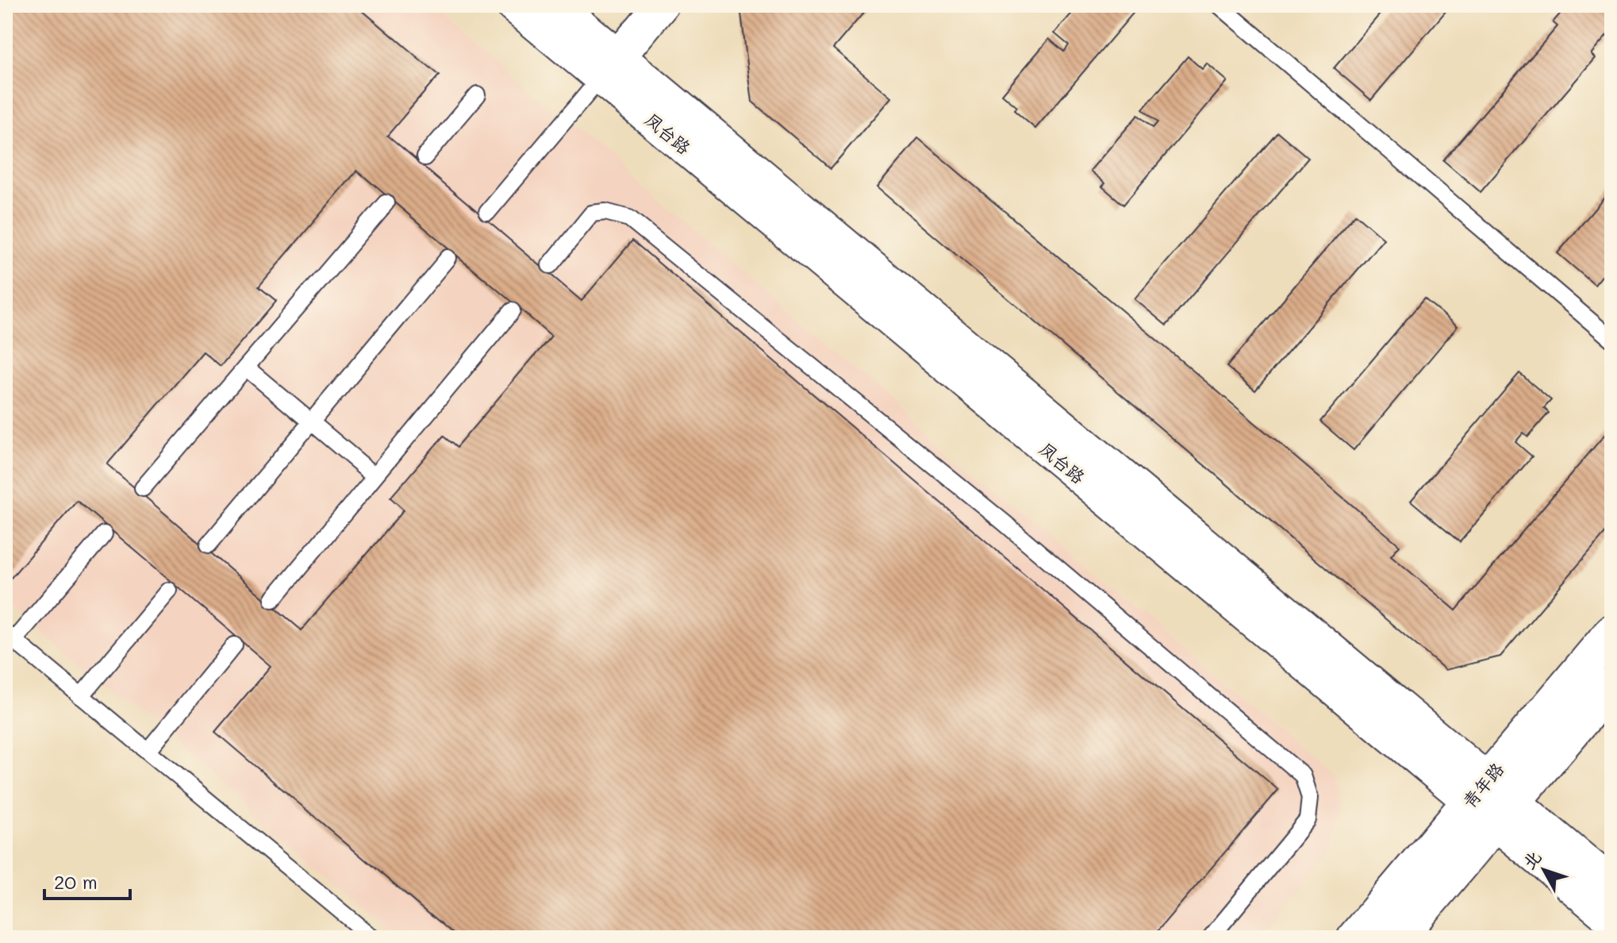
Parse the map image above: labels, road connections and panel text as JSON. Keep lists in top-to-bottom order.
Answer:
{
  "streets": {
    "street": ["凤台路", "青年路"]
  },
  "crossings": [
    ["凤台路", "青年路"]
  ],
  "scale_bar": "20 m",
  "north": "top left"
}
